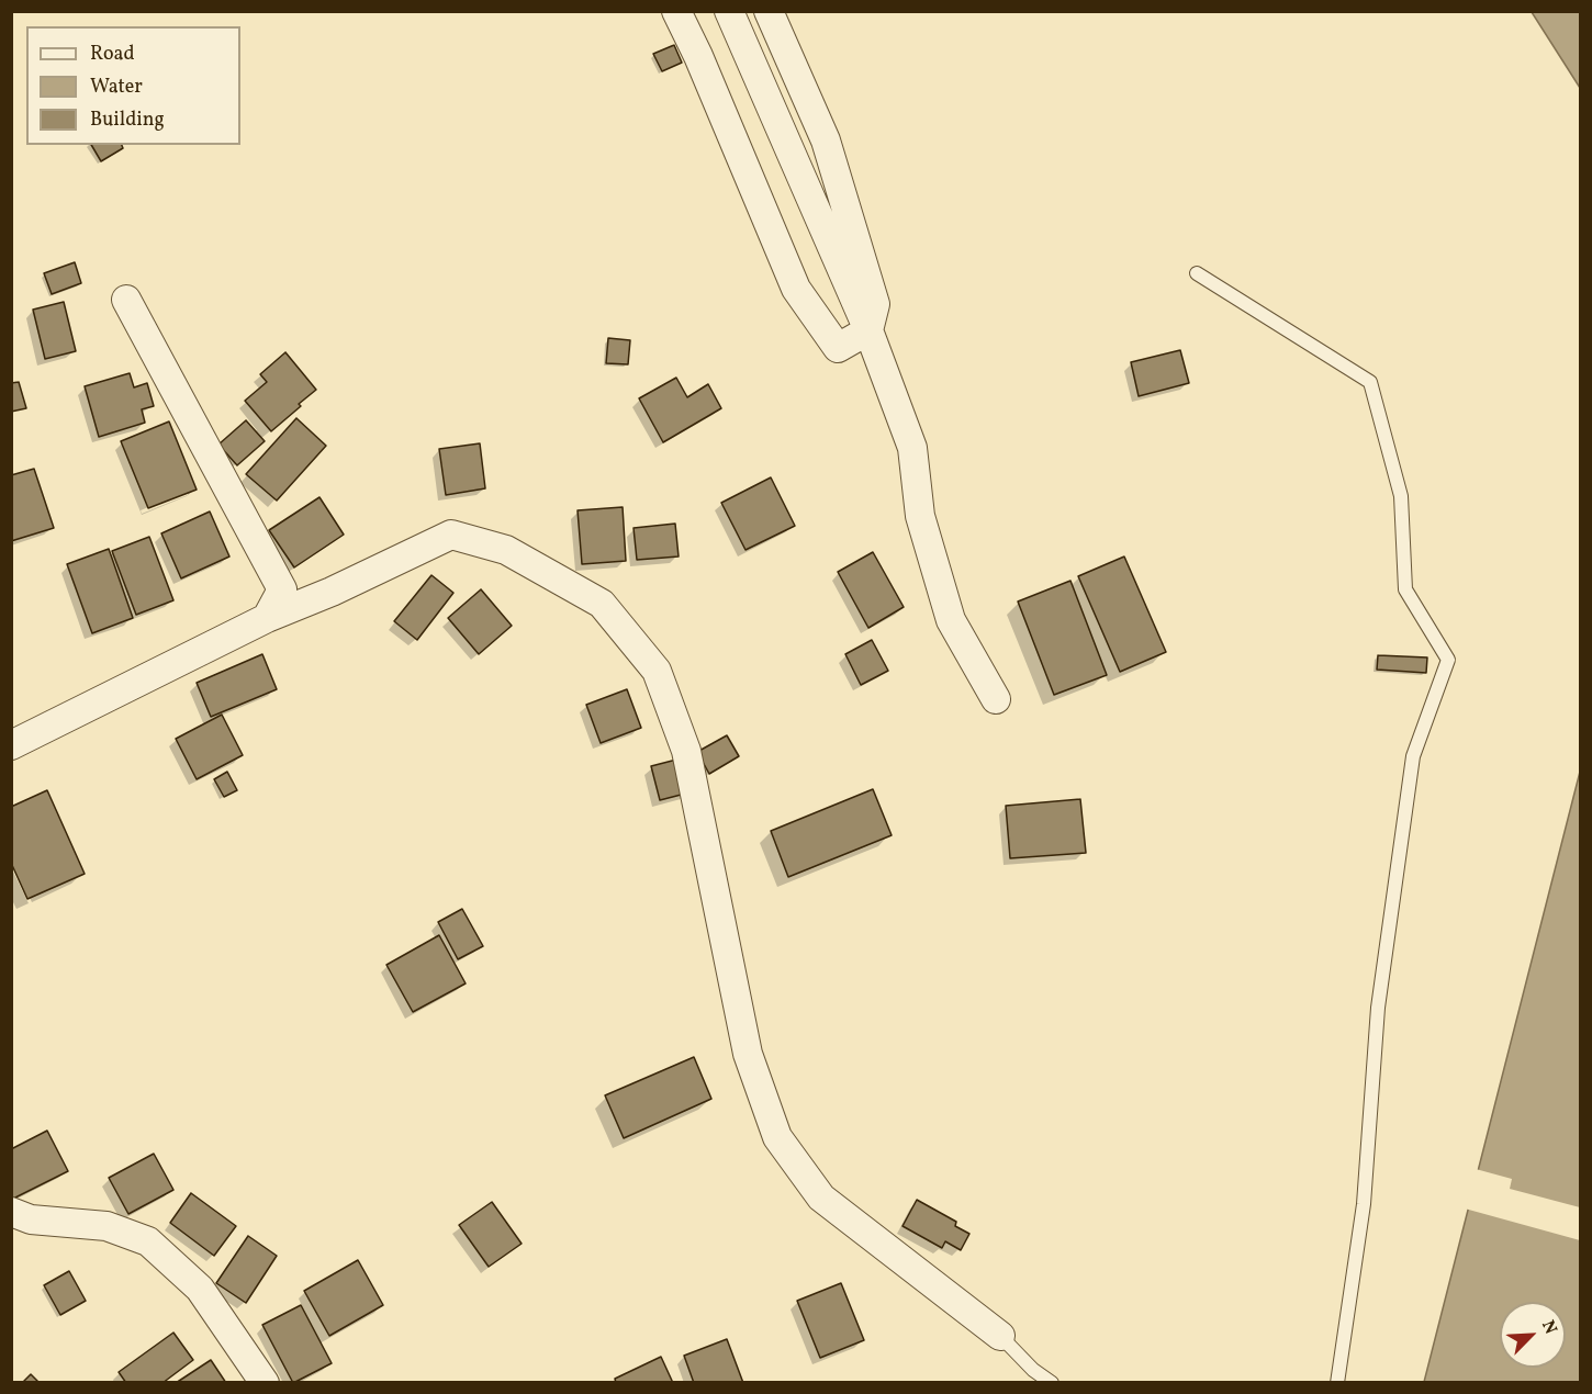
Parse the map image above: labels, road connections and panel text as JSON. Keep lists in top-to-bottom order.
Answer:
{
  "legend": ["Road", "Water", "Building"],
  "north": "top right"
}
